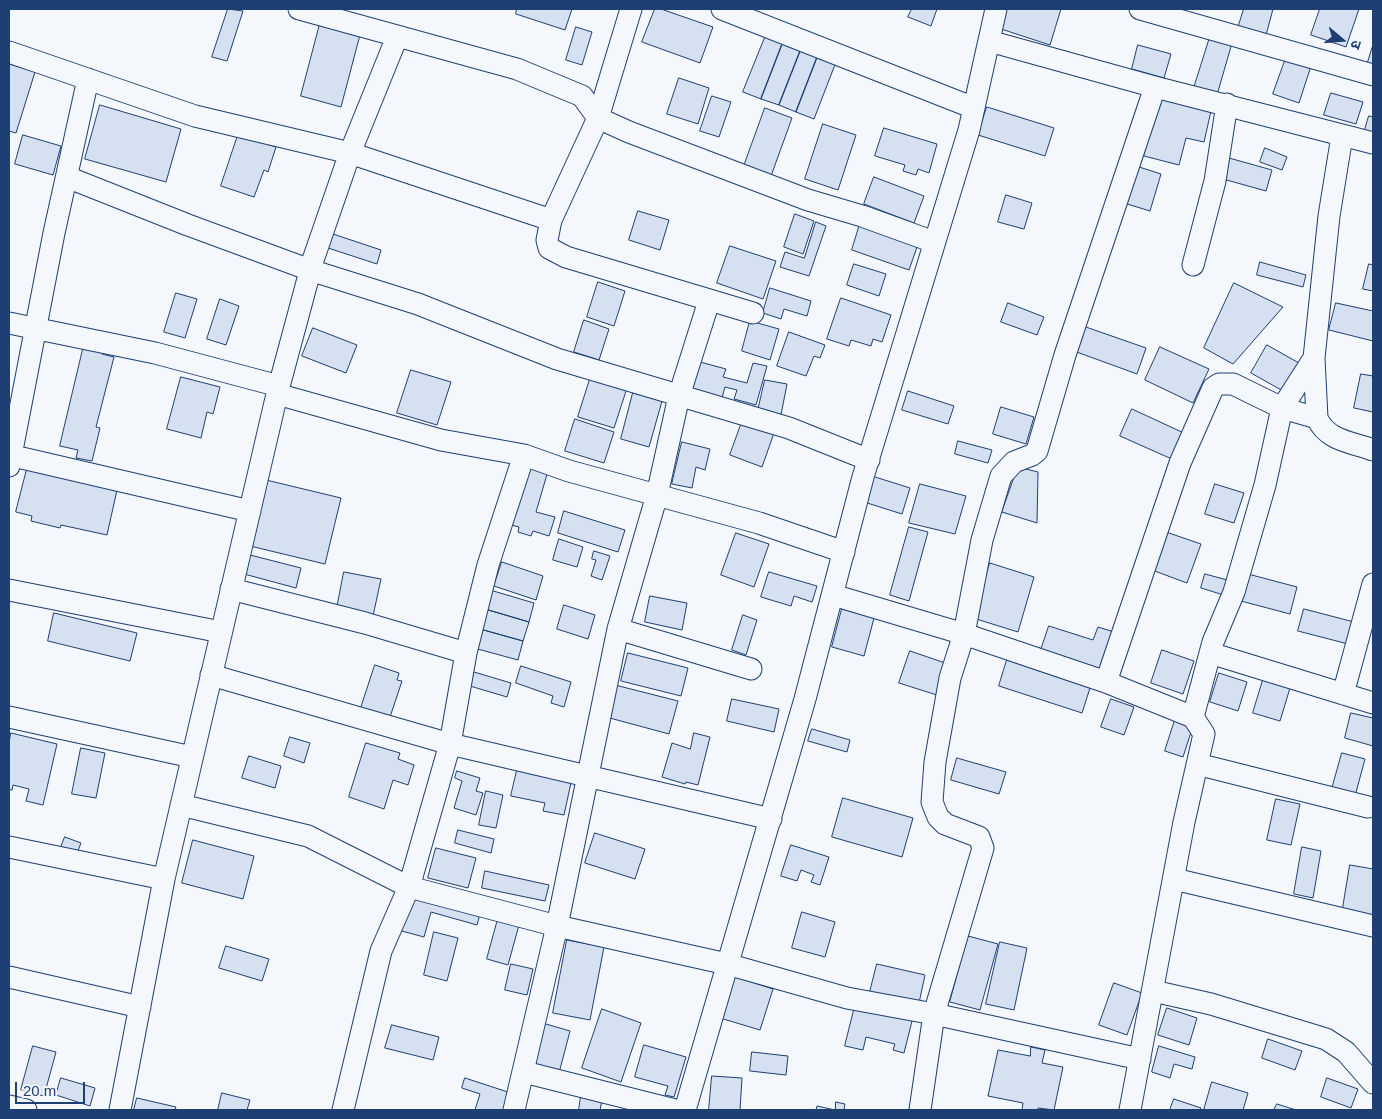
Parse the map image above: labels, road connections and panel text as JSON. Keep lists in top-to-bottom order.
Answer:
{
  "scale_bar": "20 m",
  "north": "right"
}
